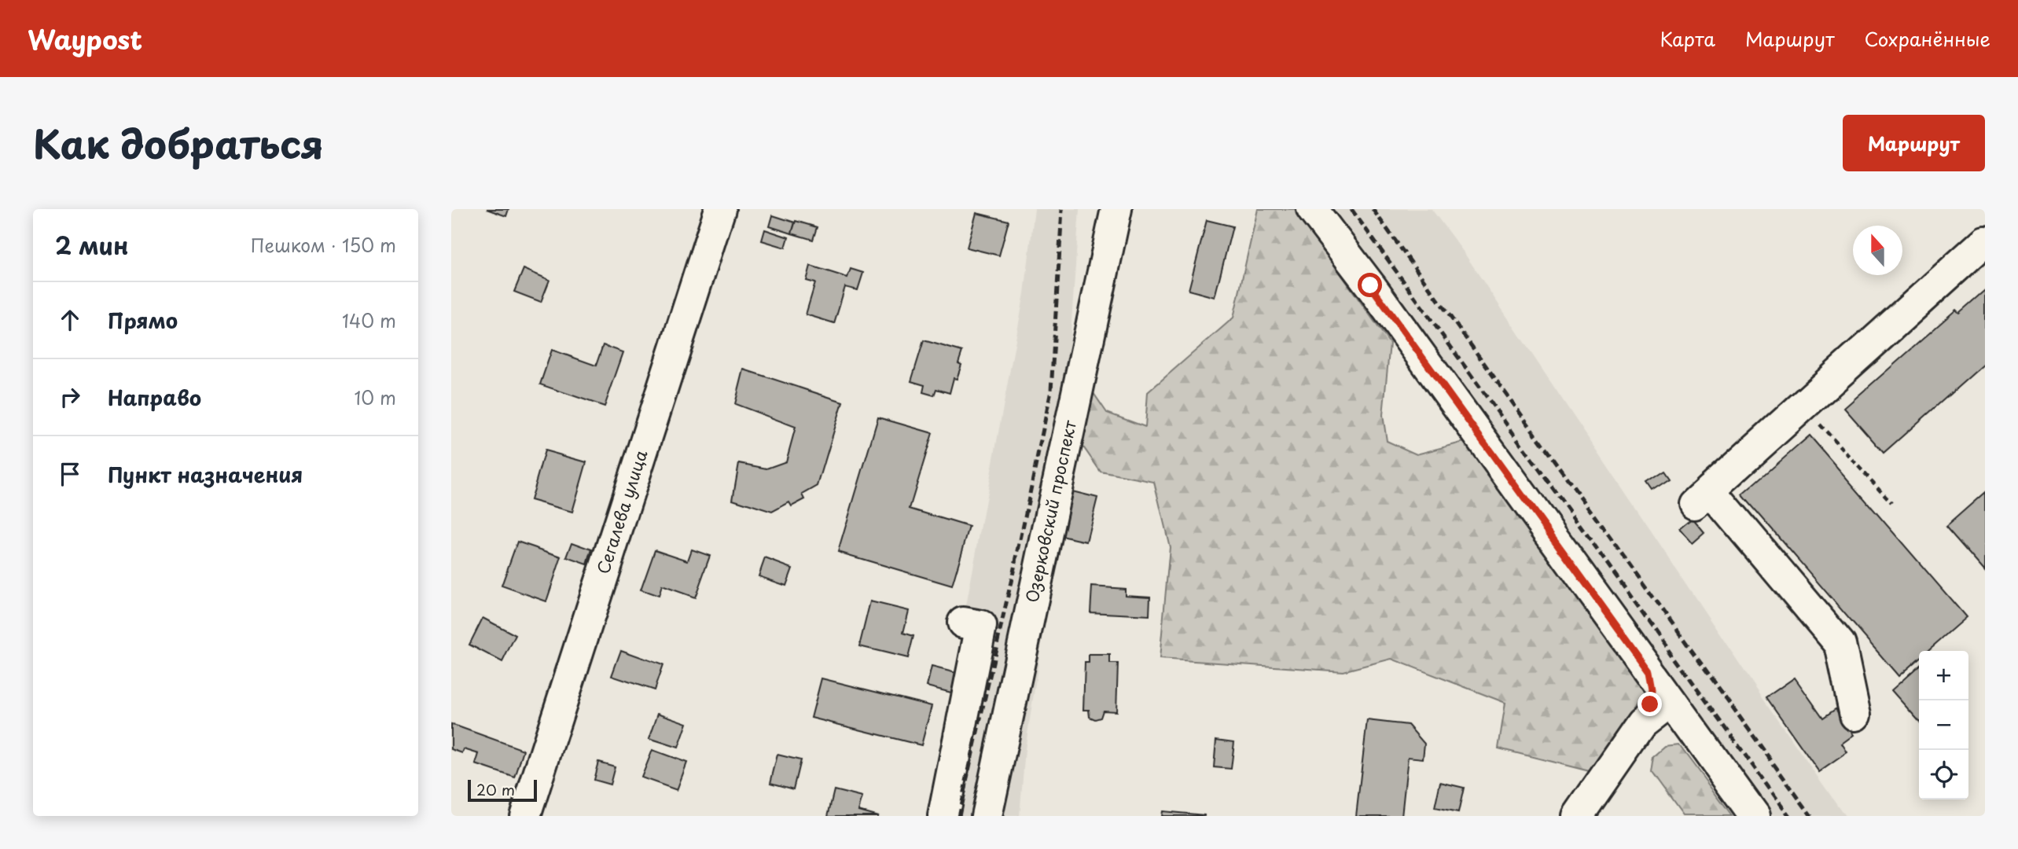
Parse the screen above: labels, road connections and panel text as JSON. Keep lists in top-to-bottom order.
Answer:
{
  "streets": {
    "street": ["Сегалева улица", "Озерковский проспект"]
  },
  "scale_bar": "20 m",
  "north": "top",
  "page": {
    "header": "Waypost",
    "nav": ["Карта", "Маршрут", "Сохранённые"],
    "title": "Как добраться",
    "buttons": "Маршрут",
    "heading": ["2 мин", "Пешком · 150 m"],
    "list": [
      ["Прямо", "140 m"],
      ["Направо", "10 m"],
      "Пункт назначения"
    ],
    "map_buttons": ["+", "−"],
    "scale": "20 m"
  }
}
